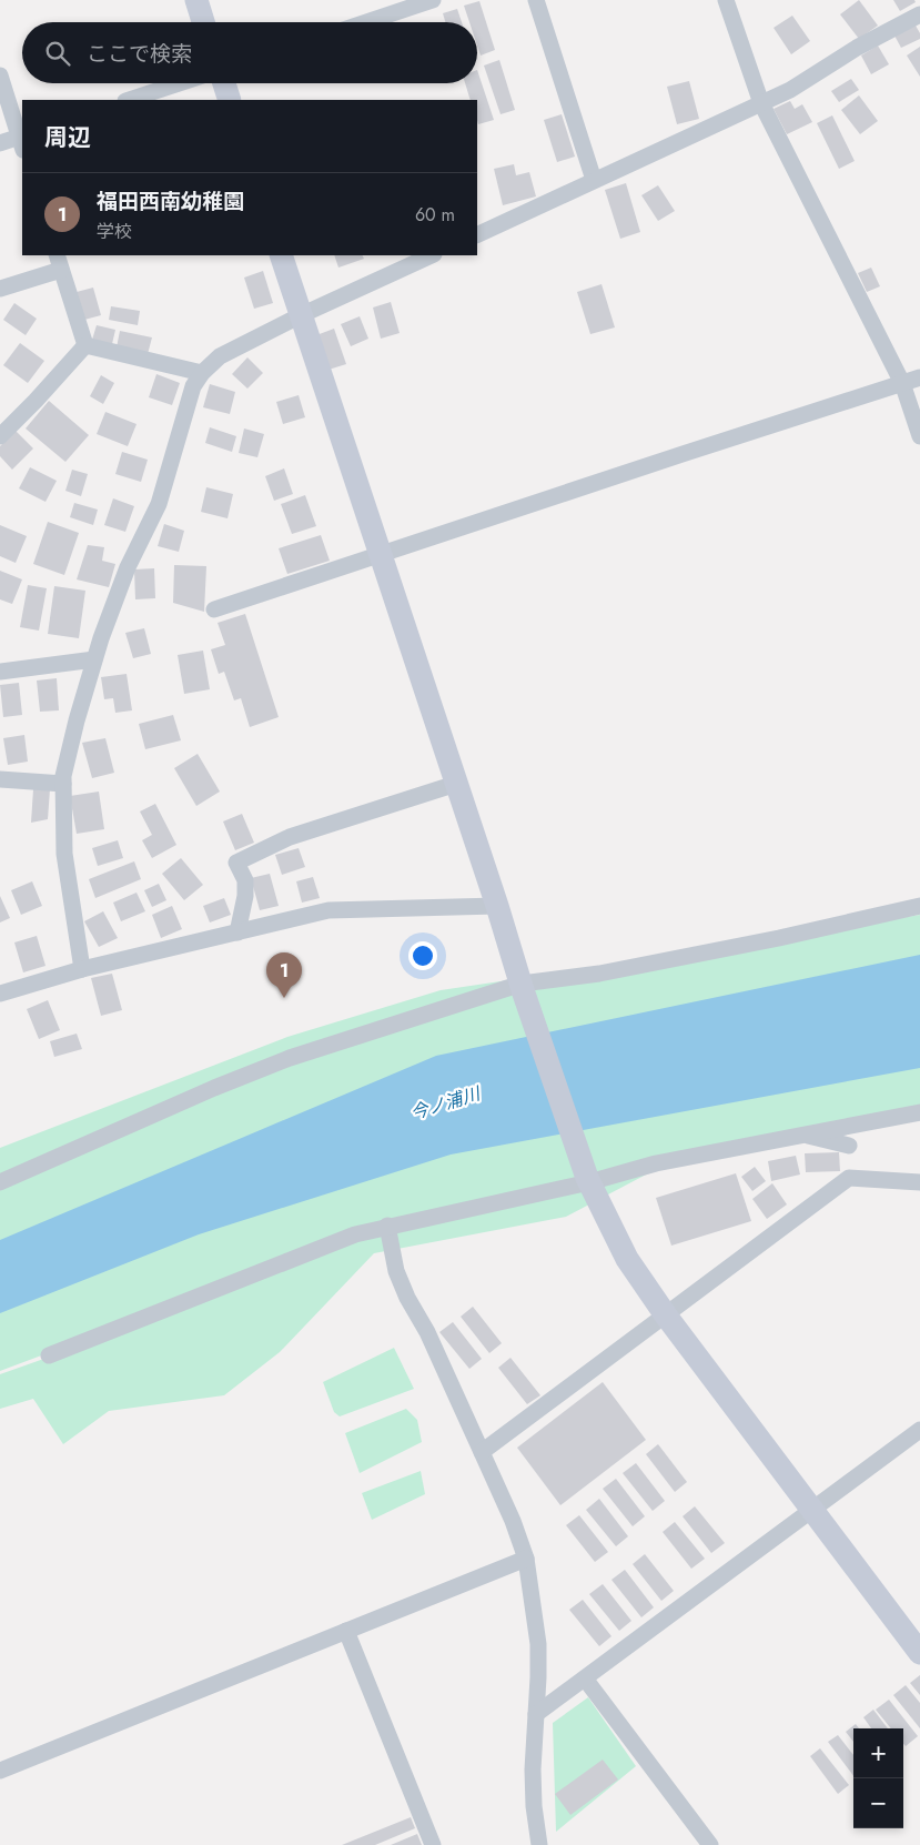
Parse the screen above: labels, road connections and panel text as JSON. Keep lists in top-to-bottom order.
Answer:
{
  "water": ["今ノ浦川"],
  "page": {
    "search": "ここで検索",
    "heading": "周辺",
    "list": [
      {
        "mark": "1",
        "name": "福田西南幼稚園",
        "note": "学校",
        "value": "60 m"
      }
    ],
    "pins": "1",
    "map_buttons": ["+", "−"]
  }
}
